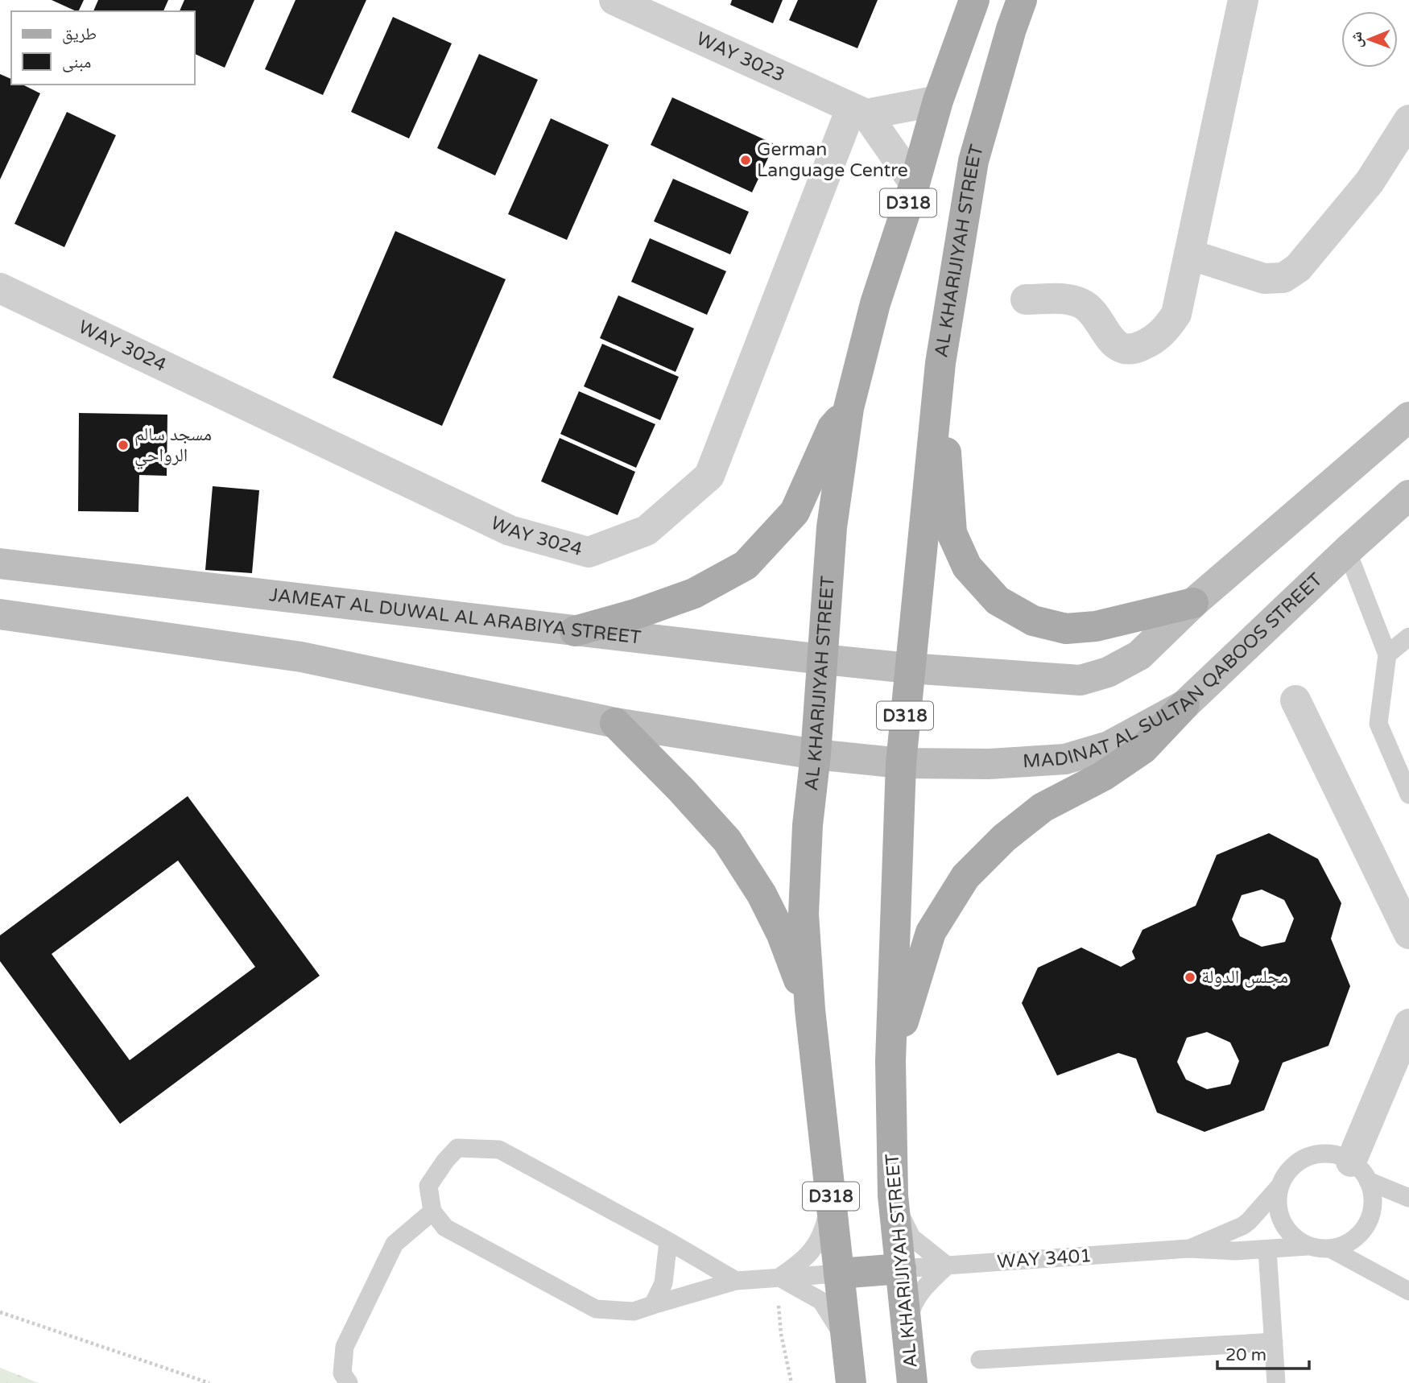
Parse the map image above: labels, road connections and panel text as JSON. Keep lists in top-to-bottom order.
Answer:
{
  "streets": {
    "main road": [
      "D318",
      "AL KHARIJIYAH STREET",
      "JAMEAT AL DUWAL AL ARABIYA STREET",
      "MADINAT AL SULTAN QABOOS STREET"
    ],
    "street": ["WAY 3023", "WAY 3024"],
    "lane": ["WAY 3401"]
  },
  "crossings": [
    ["WAY 3023", "WAY 3024"],
    ["AL KHARIJIYAH STREET", "JAMEAT AL DUWAL AL ARABIYA STREET"],
    ["AL KHARIJIYAH STREET", "MADINAT AL SULTAN QABOOS STREET"],
    ["AL KHARIJIYAH STREET", "WAY 3401"],
    ["JAMEAT AL DUWAL AL ARABIYA STREET", "MADINAT AL SULTAN QABOOS STREET"]
  ],
  "places": ["German Language Centre", "مسجد سالم الرواحي", "مجلس الدولة"],
  "legend": ["طريق", "مبنى"],
  "scale_bar": "20 m",
  "north": "left"
}
